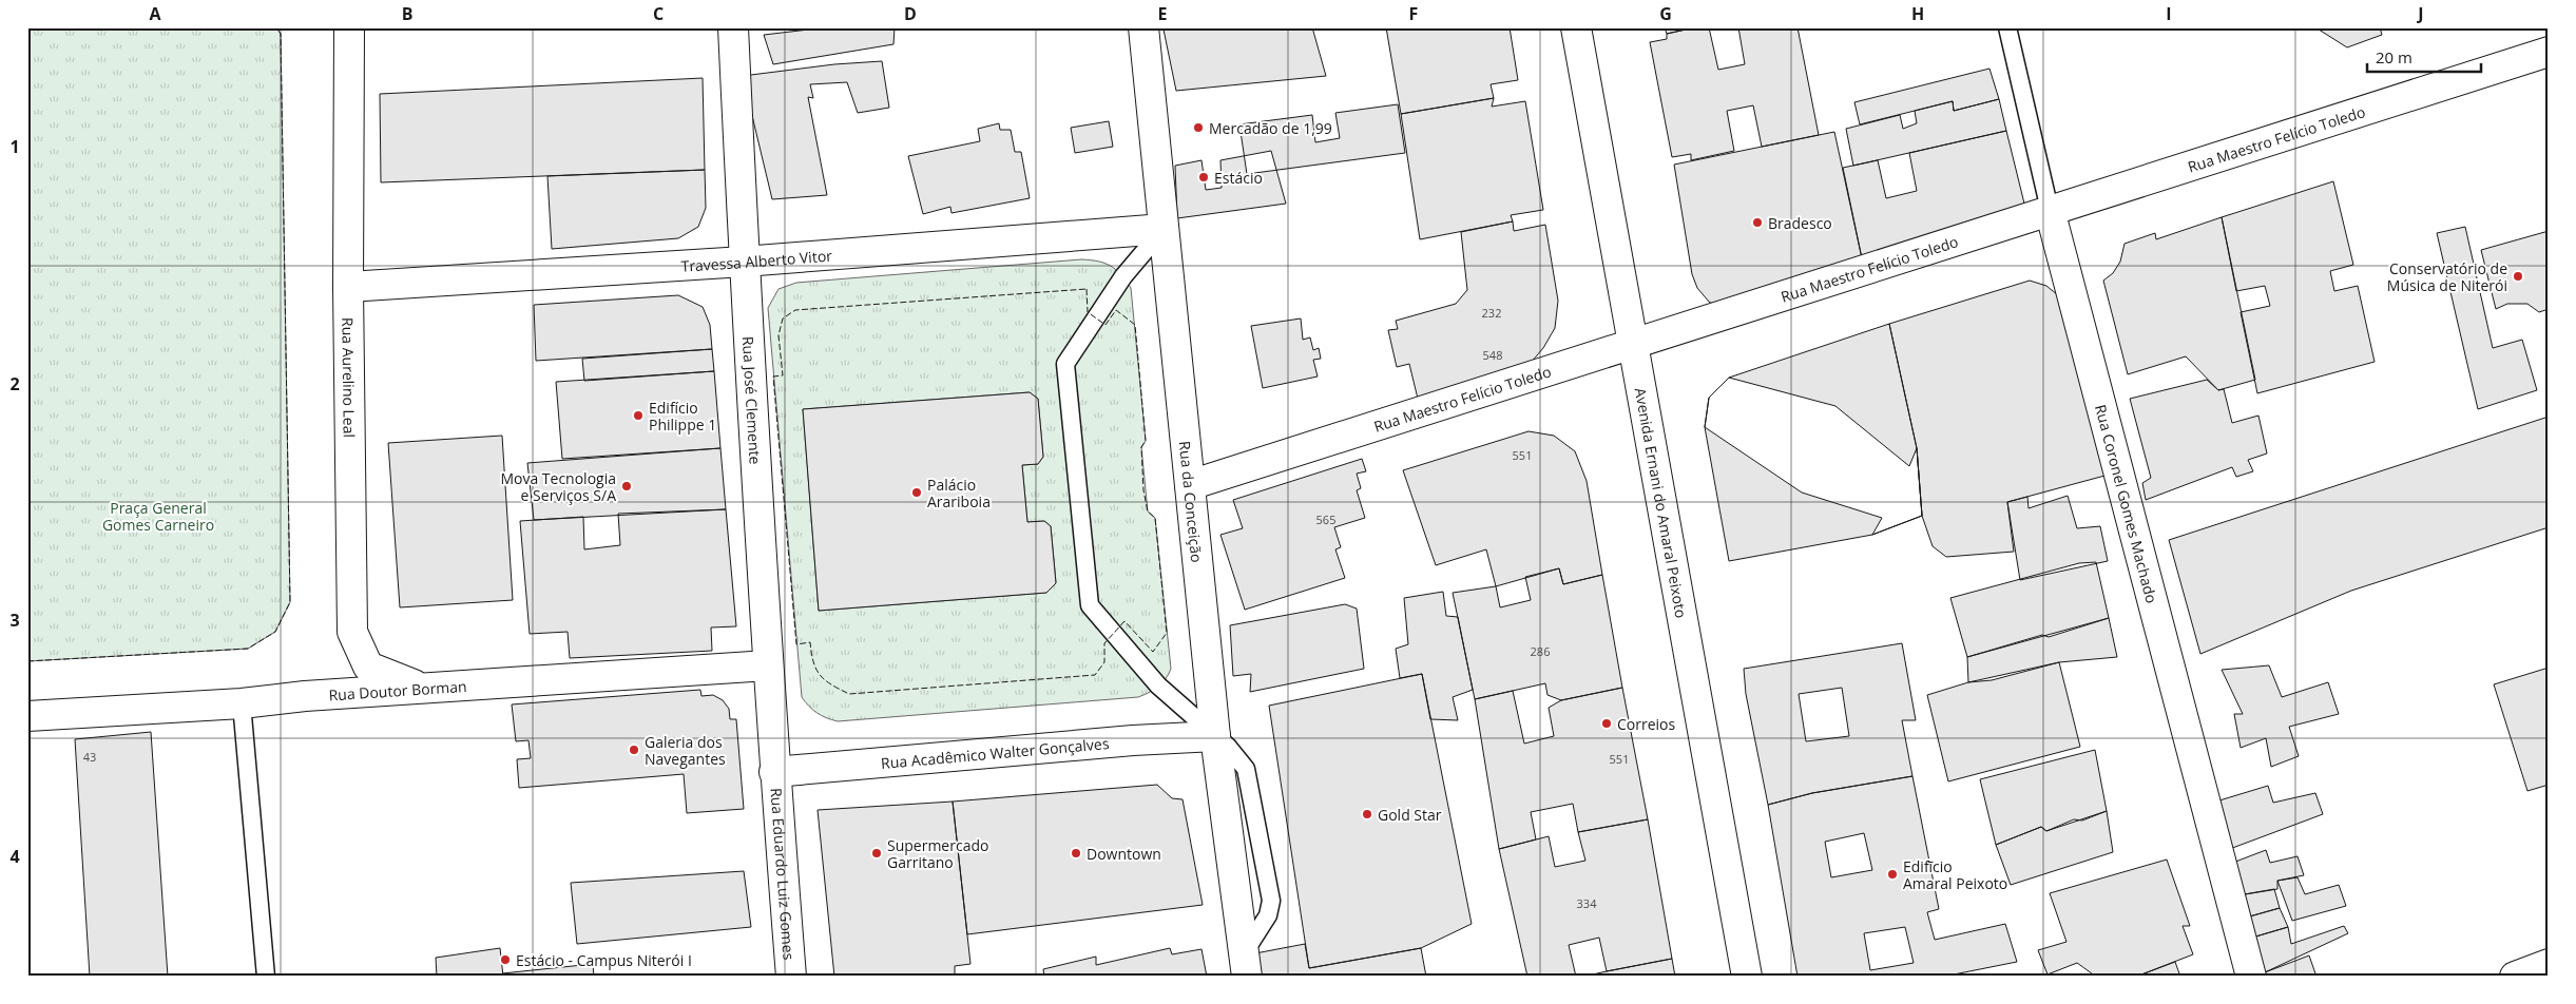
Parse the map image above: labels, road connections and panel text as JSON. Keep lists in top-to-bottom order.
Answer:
{
  "streets": {
    "street": [
      "Rua Maestro Felício Toledo",
      "Travessa Alberto Vitor",
      "Rua Aurelino Leal",
      "Rua José Clemente",
      "Rua da Conceição",
      "Avenida Ernani do Amaral Peixoto",
      "Rua Coronel Gomes Machado",
      "Rua Doutor Borman",
      "Rua Acadêmico Walter Gonçalves",
      "Rua Eduardo Luiz Gomes"
    ]
  },
  "crossings": [
    ["Rua Maestro Felício Toledo", "Rua da Conceição"],
    ["Rua Maestro Felício Toledo", "Avenida Ernani do Amaral Peixoto"],
    ["Rua Maestro Felício Toledo", "Rua Coronel Gomes Machado"],
    ["Travessa Alberto Vitor", "Rua Aurelino Leal"],
    ["Travessa Alberto Vitor", "Rua José Clemente"],
    ["Travessa Alberto Vitor", "Rua da Conceição"],
    ["Rua Aurelino Leal", "Rua Doutor Borman"],
    ["Rua José Clemente", "Rua Doutor Borman"],
    ["Rua José Clemente", "Rua Acadêmico Walter Gonçalves"],
    ["Rua José Clemente", "Rua Eduardo Luiz Gomes"],
    ["Rua da Conceição", "Rua Acadêmico Walter Gonçalves"],
    ["Rua Acadêmico Walter Gonçalves", "Rua Eduardo Luiz Gomes"]
  ],
  "parks": ["Praça General Gomes Carneiro"],
  "places": [
    "Mercadão de 1,99",
    "Estácio",
    "Bradesco",
    "Conservatório de Música de Niterói",
    "Edifício Philippe 1",
    "Mova Tecnologia e Serviços S/A",
    "Palácio Arariboia",
    "Correios",
    "Galeria dos Navegantes",
    "Gold Star",
    "Supermercado Garritano",
    "Downtown",
    "Edifĩcio Amaral Peixoto",
    "Estácio - Campus Niterói I"
  ],
  "house_numbers": [
    "232",
    "548",
    "551",
    "565",
    "286",
    "43",
    "551",
    "334"
  ],
  "scale_bar": "20 m",
  "grid": {
    "columns": [
      "A",
      "B",
      "C",
      "D",
      "E",
      "F",
      "G",
      "H",
      "I",
      "J"
    ],
    "rows": [
      "1",
      "2",
      "3",
      "4"
    ]
  }
}
